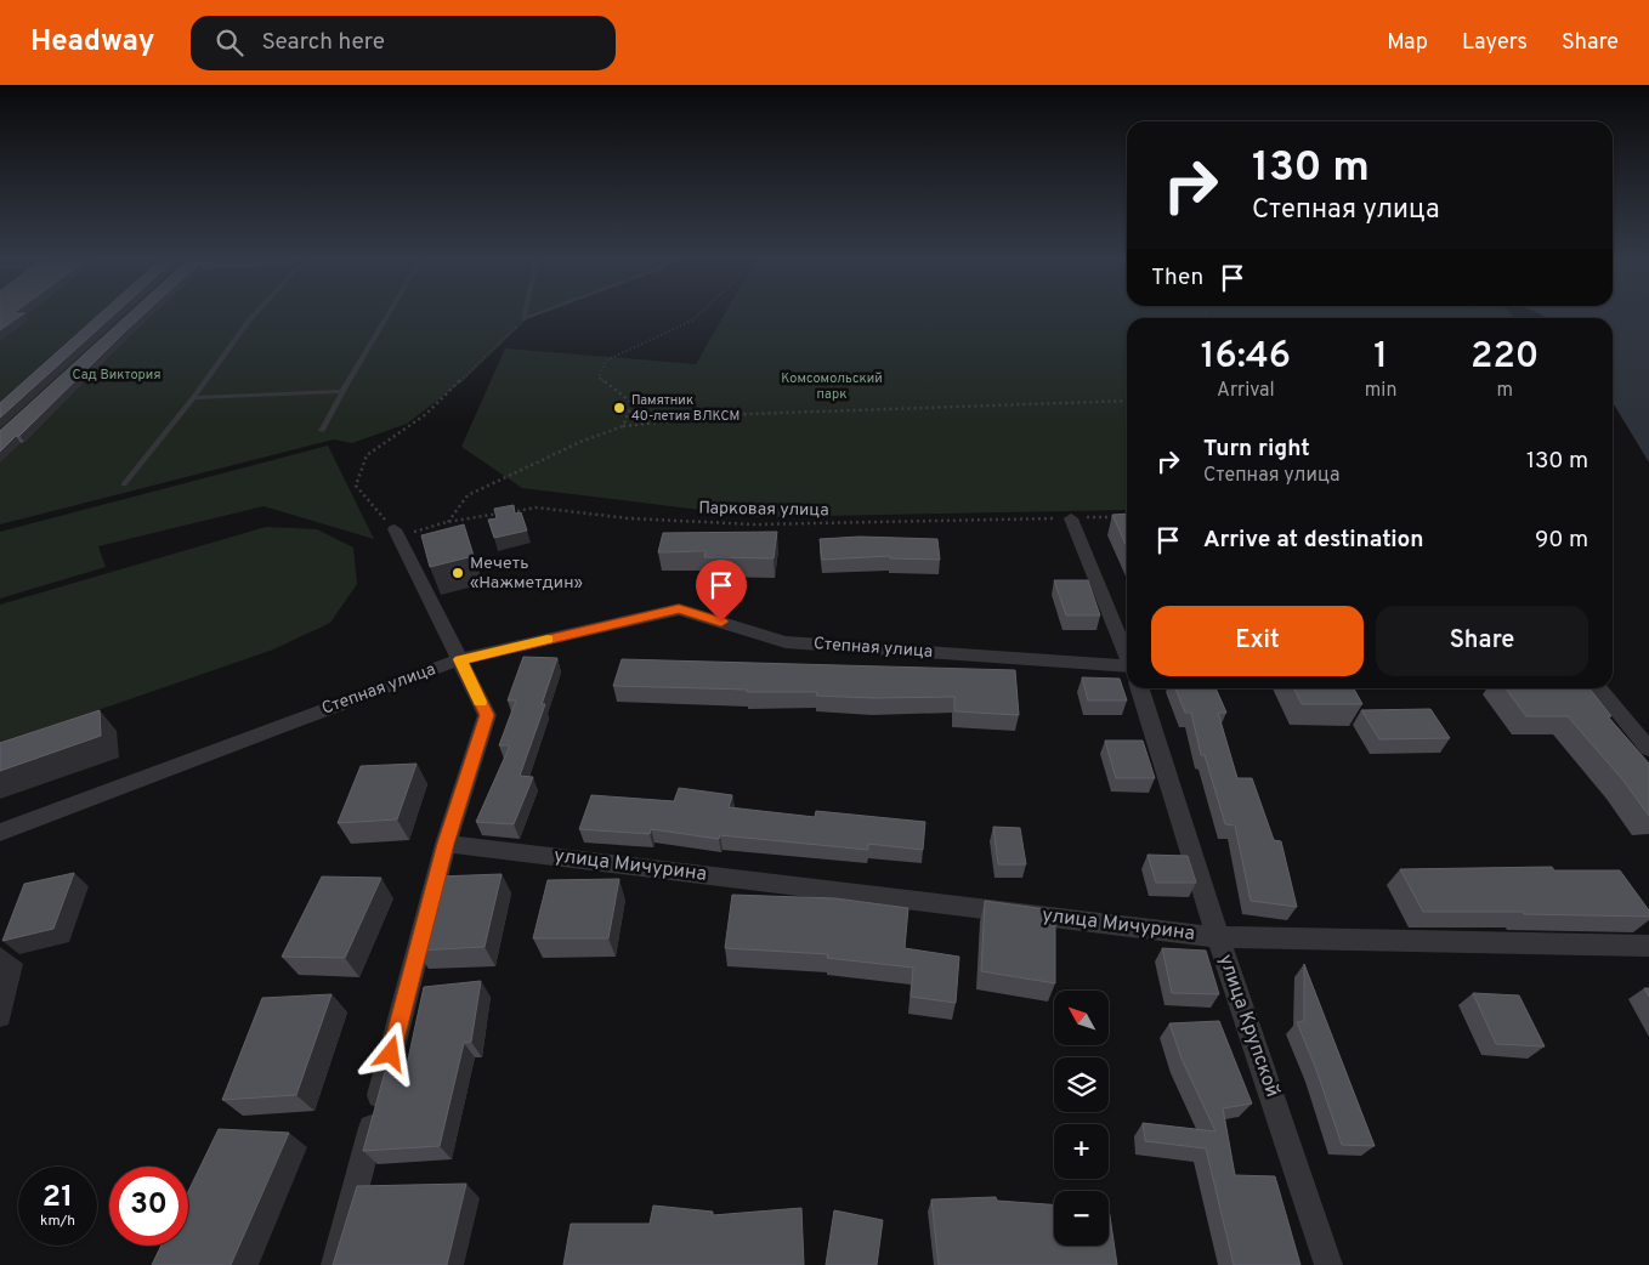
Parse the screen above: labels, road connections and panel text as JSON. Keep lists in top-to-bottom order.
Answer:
{
  "streets": {
    "street": ["Степная улица", "улица Мичурина", "улица Крупской"],
    "path": ["Парковая улица"]
  },
  "crossings": [
    ["улица Мичурина", "улица Крупской"]
  ],
  "parks": ["Сад Виктория", "Комсомольский парк"],
  "places": ["Памятник 40-летия ВЛКСМ", "Мечеть «Нажметдин»"],
  "north": "top left",
  "page": {
    "header": "Headway",
    "search": "Search here",
    "nav": ["Map", "Layers", "Share"],
    "turn": ["130 m", "Степная улица"],
    "then": "Then",
    "eta": [
      "16:46",
      "Arrival",
      "1",
      "min",
      "220",
      "m"
    ],
    "list": [
      {
        "name": "Turn right",
        "note": "Степная улица",
        "value": "130 m"
      },
      {
        "name": "Arrive at destination",
        "value": "90 m"
      }
    ],
    "buttons": ["Exit", "Share"],
    "map_buttons": ["+", "−"],
    "speed": "21 km/h",
    "limit": "30"
  }
}
